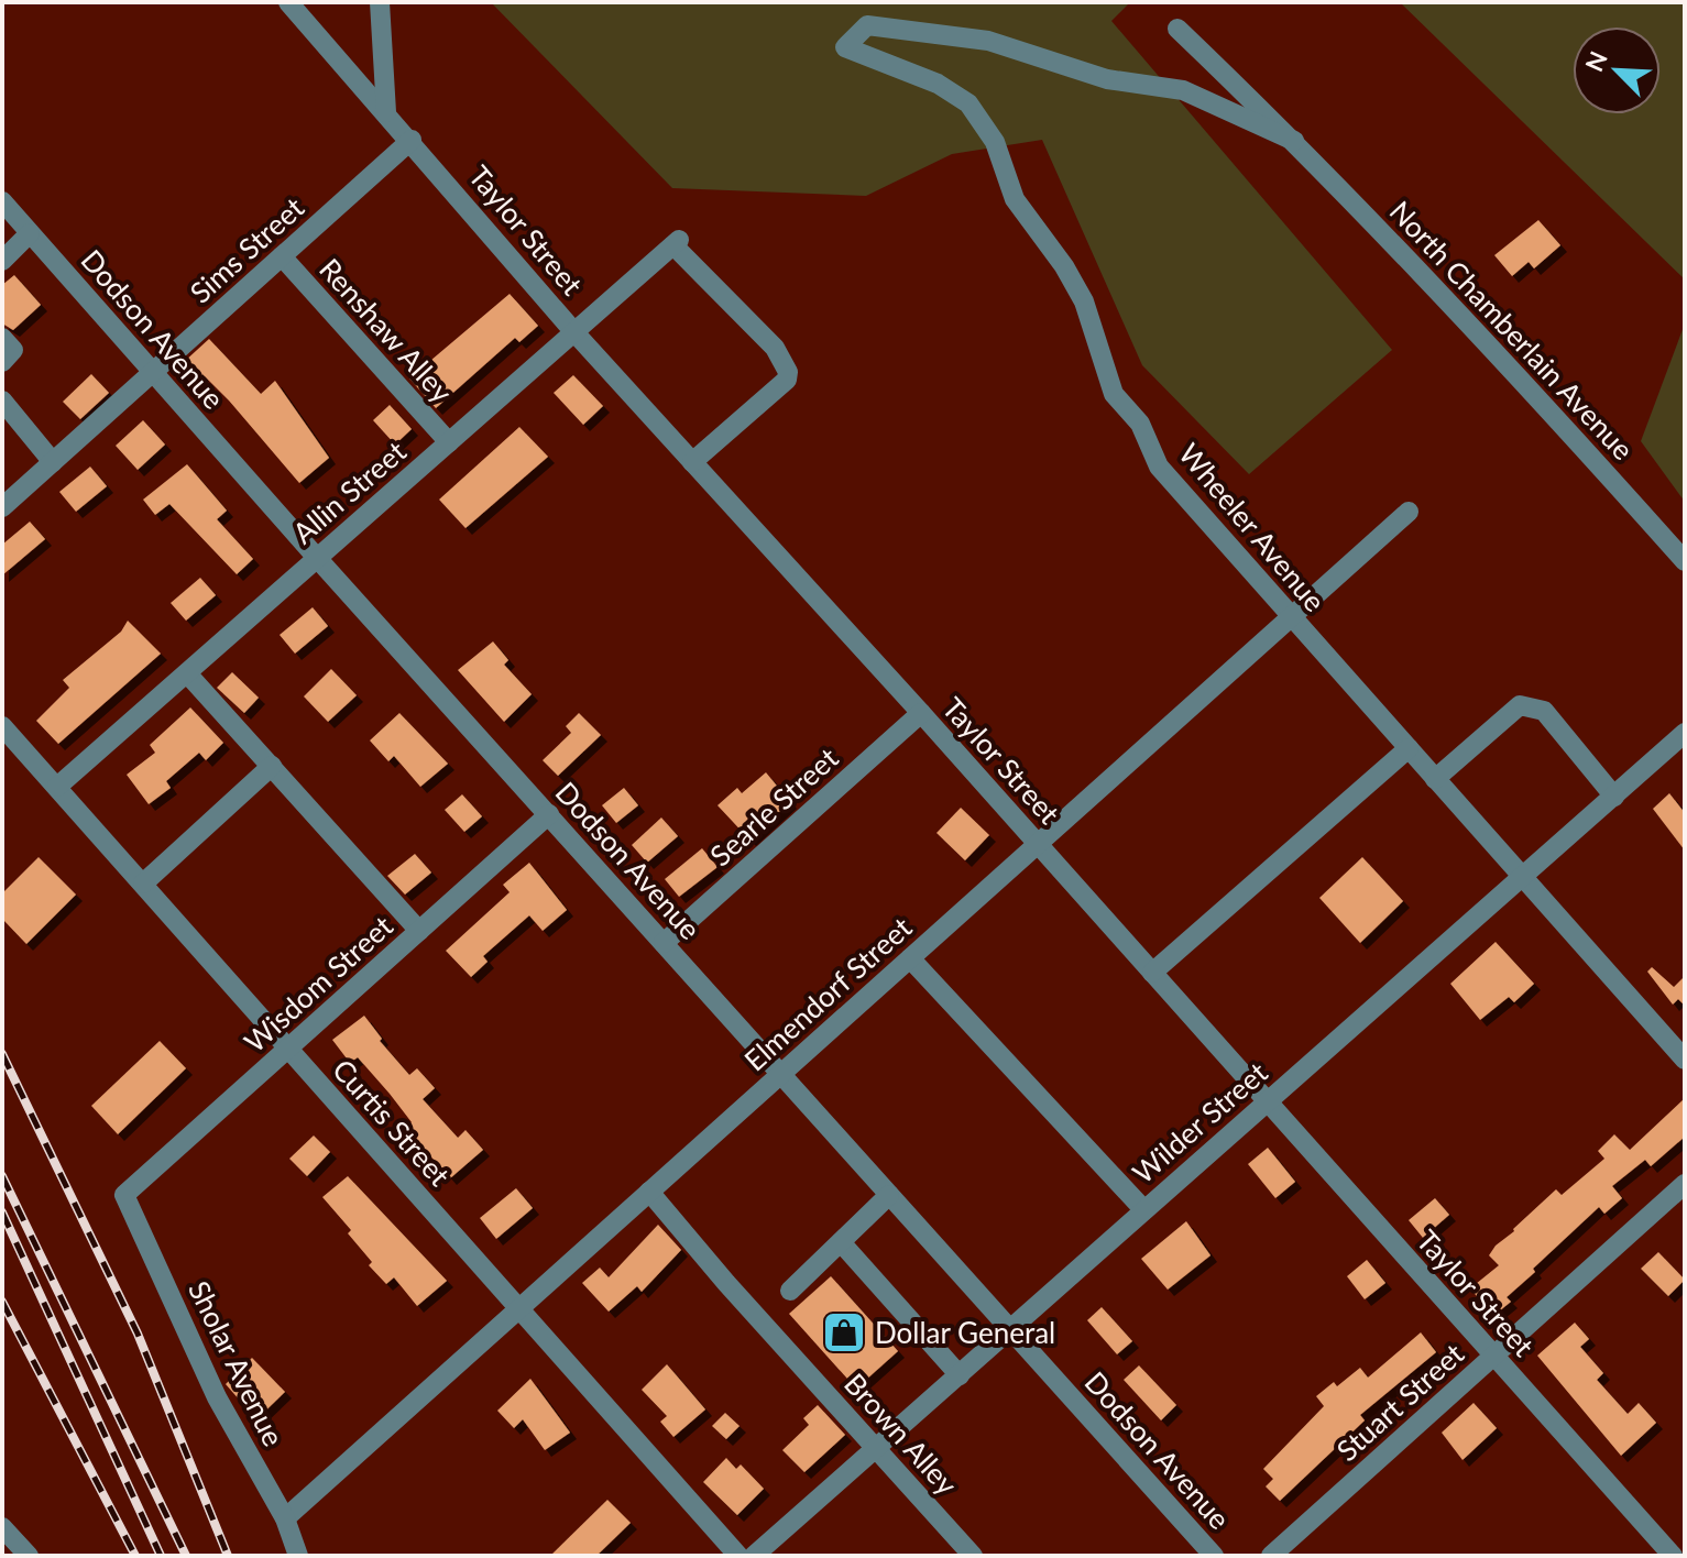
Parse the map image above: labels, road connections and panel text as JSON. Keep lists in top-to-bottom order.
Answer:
{
  "streets": {
    "street": [
      "Taylor Street",
      "Sims Street",
      "Dodson Avenue",
      "Renshaw Alley",
      "North Chamberlain Avenue",
      "Allin Street",
      "Wheeler Avenue",
      "Searle Street",
      "Wisdom Street",
      "Elmendorf Street",
      "Curtis Street",
      "Wilder Street",
      "Sholar Avenue",
      "Stuart Street",
      "Brown Alley"
    ]
  },
  "crossings": [
    ["Taylor Street", "Sims Street"],
    ["Taylor Street", "Allin Street"],
    ["Taylor Street", "Searle Street"],
    ["Taylor Street", "Elmendorf Street"],
    ["Taylor Street", "Wilder Street"],
    ["Taylor Street", "Stuart Street"],
    ["Sims Street", "Dodson Avenue"],
    ["Sims Street", "Renshaw Alley"],
    ["Dodson Avenue", "Allin Street"],
    ["Dodson Avenue", "Searle Street"],
    ["Dodson Avenue", "Wisdom Street"],
    ["Dodson Avenue", "Elmendorf Street"],
    ["Dodson Avenue", "Wilder Street"],
    ["Renshaw Alley", "Allin Street"],
    ["North Chamberlain Avenue", "Wheeler Avenue"],
    ["Allin Street", "Curtis Street"],
    ["Wheeler Avenue", "Elmendorf Street"],
    ["Wheeler Avenue", "Wilder Street"],
    ["Wisdom Street", "Curtis Street"],
    ["Wisdom Street", "Sholar Avenue"],
    ["Elmendorf Street", "Curtis Street"],
    ["Elmendorf Street", "Sholar Avenue"],
    ["Elmendorf Street", "Brown Alley"],
    ["Wilder Street", "Brown Alley"]
  ],
  "places": {
    "shop": ["Dollar General"]
  },
  "north": "top left"
}
